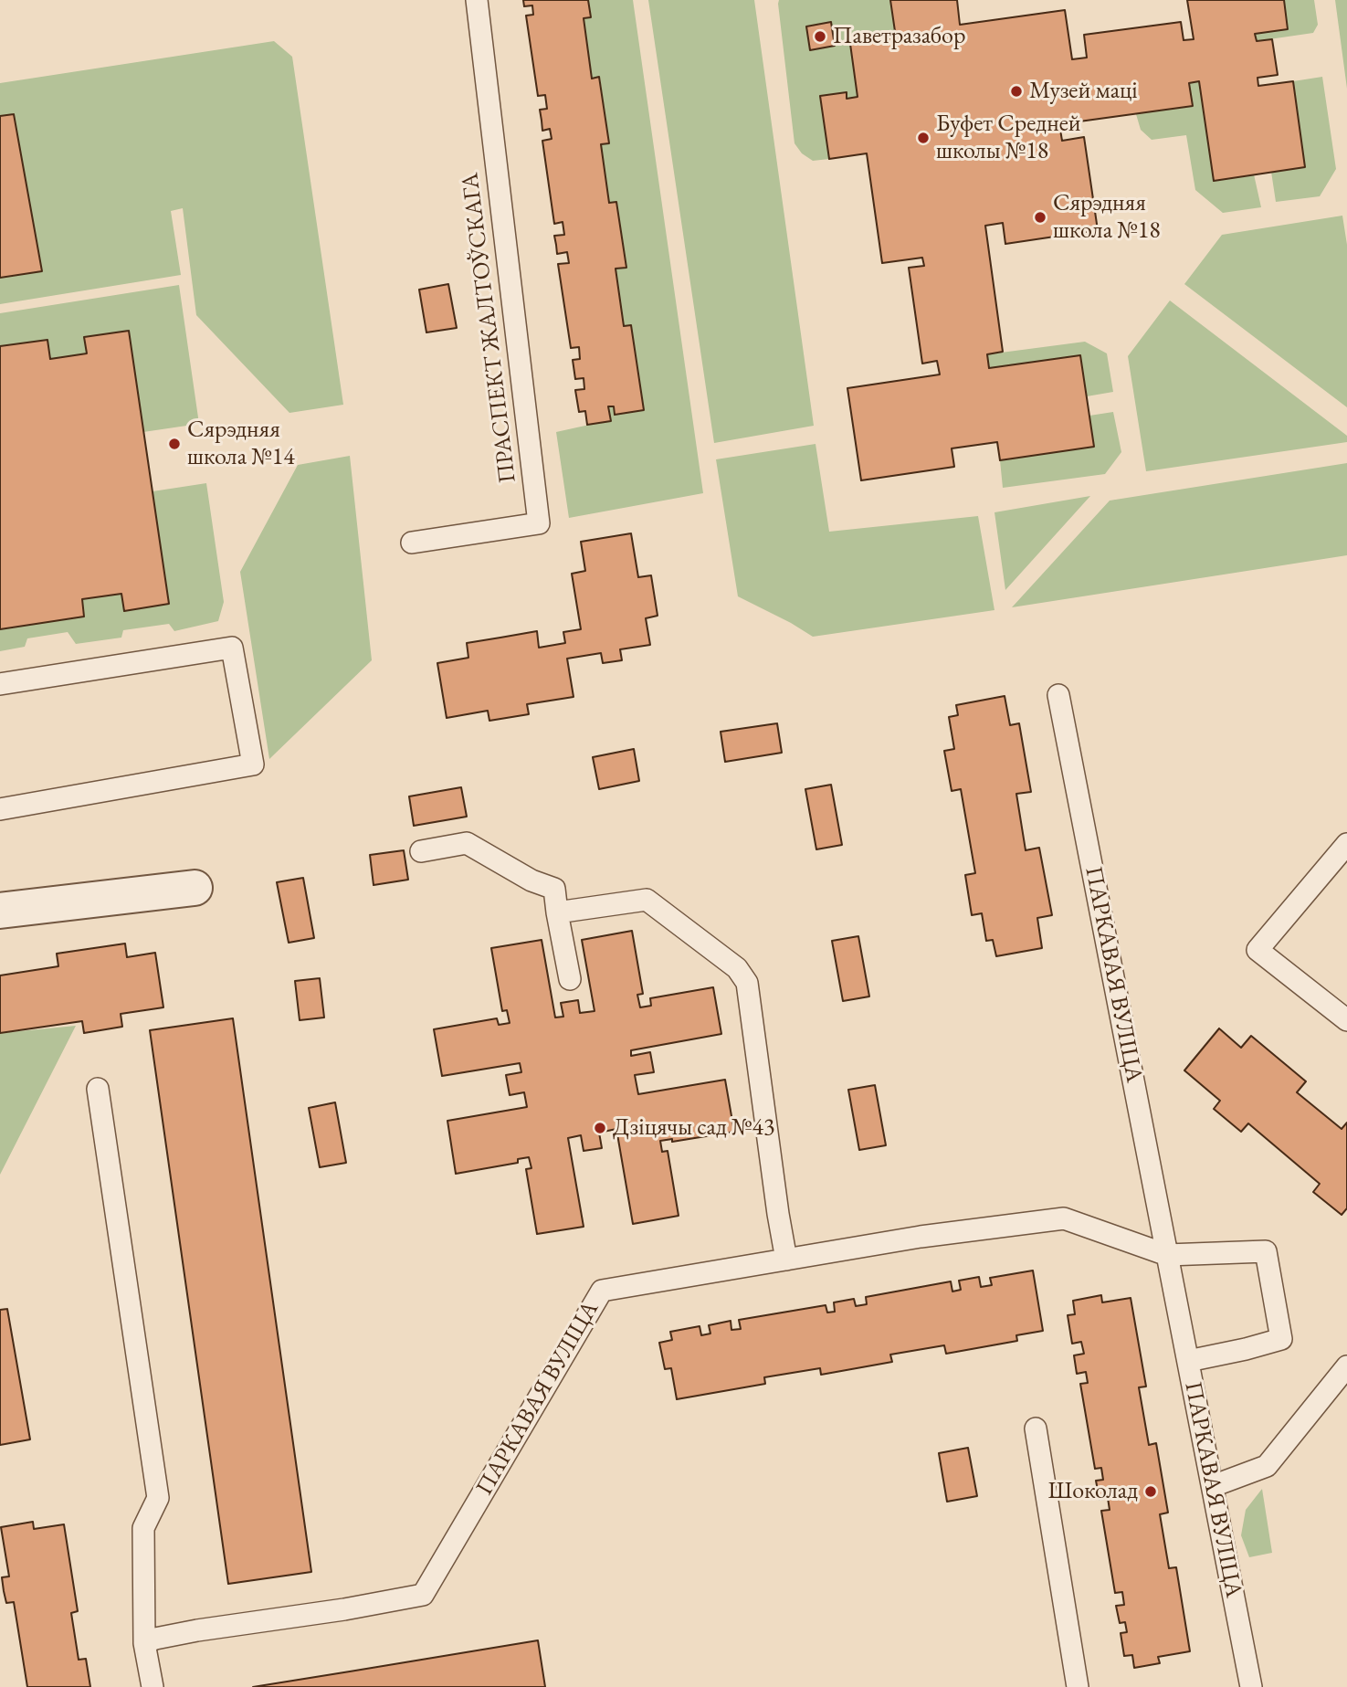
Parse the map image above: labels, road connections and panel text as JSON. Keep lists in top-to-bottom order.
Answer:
{
  "streets": {
    "lane": ["ПРАСПЕКТ ЖАЛТОЎСКАГА", "ПАРКАВАЯ ВУЛІЦА"]
  },
  "places": [
    "Паветразабор",
    "Музей маці",
    "Буфет Средней школы №18",
    "Сярэдняя школа №18",
    "Сярэдняя школа №14",
    "Дзіцячы сад №43",
    "Шоколад"
  ]
}
